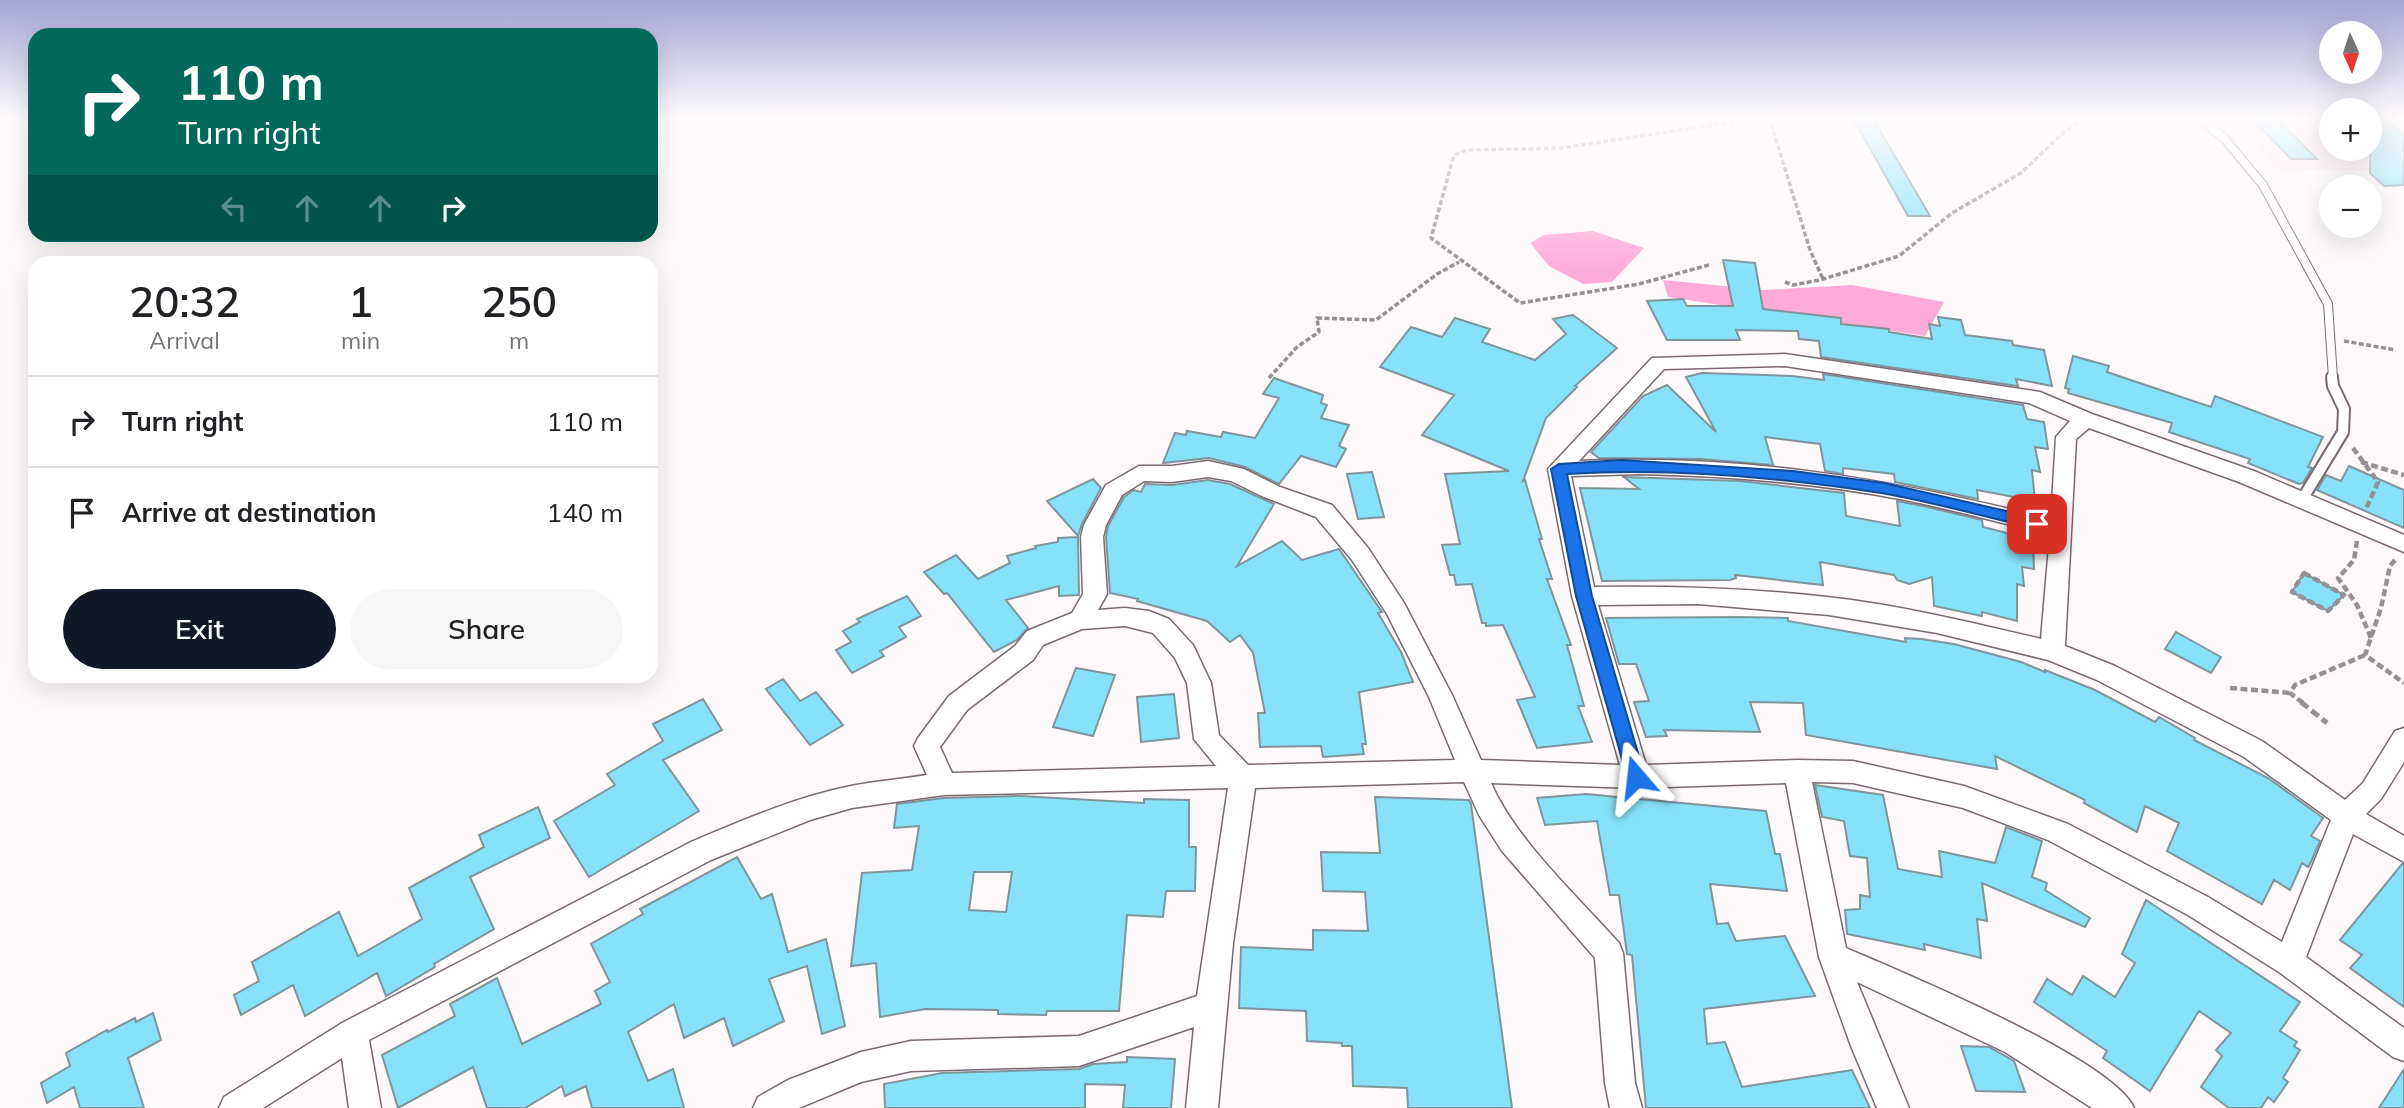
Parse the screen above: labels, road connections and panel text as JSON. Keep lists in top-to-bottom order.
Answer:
{
  "north": "bottom",
  "page": {
    "map_buttons": ["+", "−"],
    "turn": ["110 m", "Turn right"],
    "eta": [
      "20:32",
      "Arrival",
      "1",
      "min",
      "250",
      "m"
    ],
    "list": [
      {
        "name": "Turn right",
        "value": "110 m"
      },
      {
        "name": "Arrive at destination",
        "value": "140 m"
      }
    ],
    "buttons": ["Exit", "Share"]
  }
}
